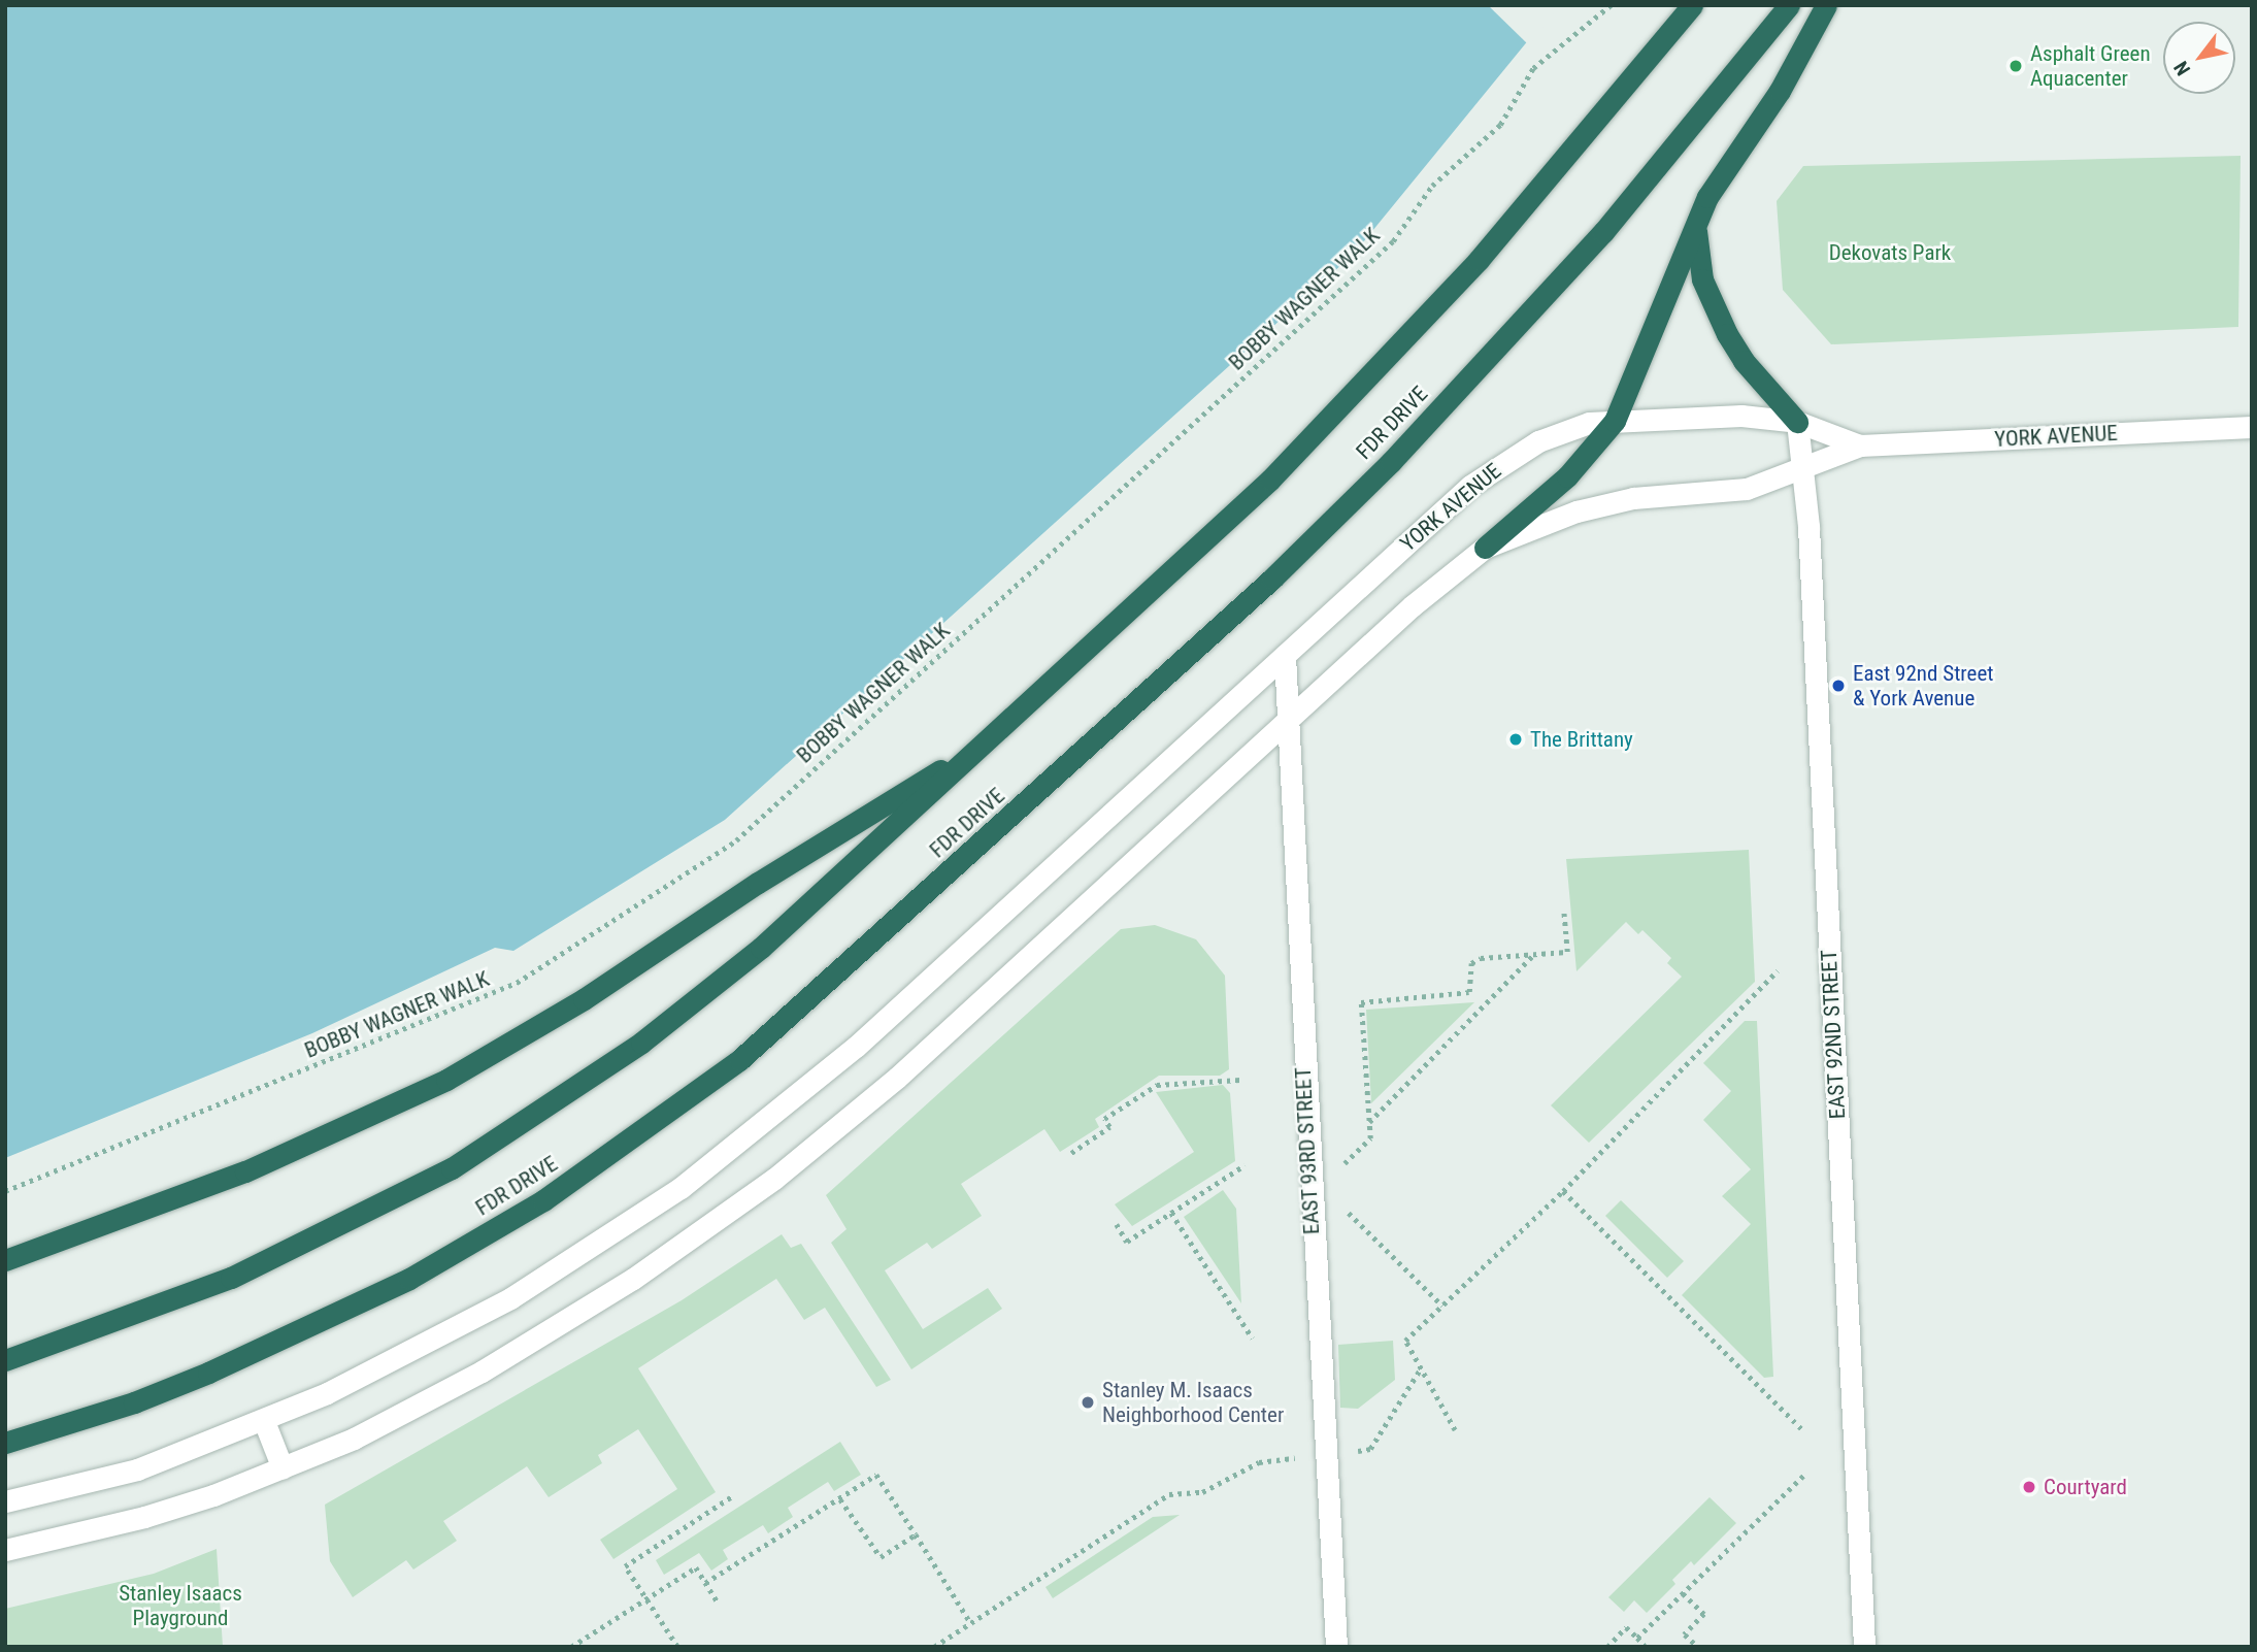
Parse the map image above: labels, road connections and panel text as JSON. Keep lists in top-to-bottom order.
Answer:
{
  "streets": {
    "highway": ["FDR DRIVE"],
    "main road": ["YORK AVENUE", "EAST 92ND STREET", "EAST 93RD STREET"],
    "path": ["BOBBY WAGNER WALK"]
  },
  "crossings": [
    ["YORK AVENUE", "EAST 92ND STREET"],
    ["YORK AVENUE", "EAST 93RD STREET"]
  ],
  "parks": ["Dekovats Park", "Stanley Isaacs Playground"],
  "places": [
    "Asphalt Green Aquacenter",
    "East 92nd Street & York Avenue",
    "The Brittany",
    "Stanley M. Isaacs Neighborhood Center",
    "Courtyard"
  ],
  "north": "bottom left"
}
